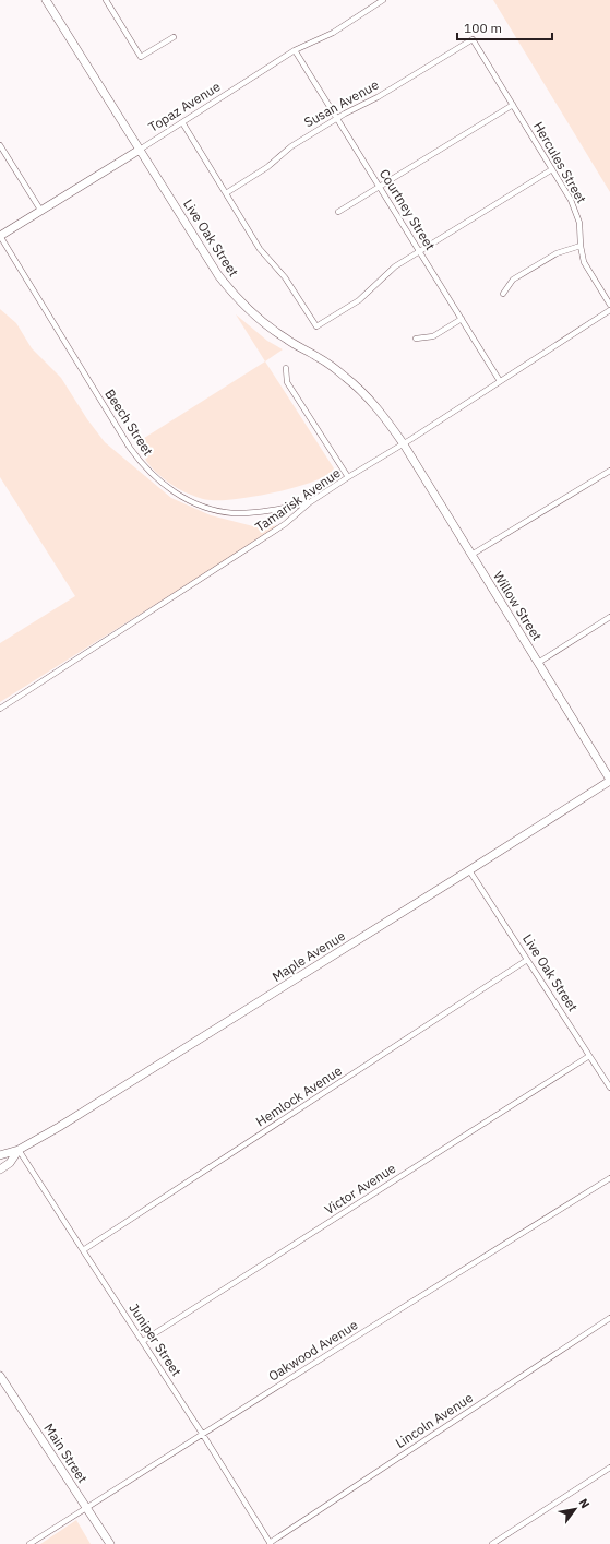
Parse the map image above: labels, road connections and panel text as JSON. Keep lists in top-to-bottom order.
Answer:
{
  "streets": {
    "street": [
      "Susan Avenue",
      "Topaz Avenue",
      "Hercules Street",
      "Courtney Street",
      "Live Oak Street",
      "Beech Street",
      "Tamarisk Avenue",
      "Willow Street",
      "Maple Avenue",
      "Hemlock Avenue",
      "Victor Avenue",
      "Juniper Street",
      "Oakwood Avenue",
      "Lincoln Avenue",
      "Main Street"
    ]
  },
  "crossings": [
    ["Susan Avenue", "Hercules Street"],
    ["Susan Avenue", "Courtney Street"],
    ["Topaz Avenue", "Courtney Street"],
    ["Topaz Avenue", "Live Oak Street"],
    ["Topaz Avenue", "Beech Street"],
    ["Courtney Street", "Tamarisk Avenue"],
    ["Live Oak Street", "Tamarisk Avenue"],
    ["Live Oak Street", "Willow Street"],
    ["Live Oak Street", "Maple Avenue"],
    ["Live Oak Street", "Hemlock Avenue"],
    ["Live Oak Street", "Victor Avenue"],
    ["Beech Street", "Tamarisk Avenue"],
    ["Tamarisk Avenue", "Willow Street"],
    ["Willow Street", "Maple Avenue"],
    ["Maple Avenue", "Juniper Street"],
    ["Hemlock Avenue", "Juniper Street"],
    ["Victor Avenue", "Juniper Street"],
    ["Juniper Street", "Oakwood Avenue"],
    ["Juniper Street", "Lincoln Avenue"],
    ["Oakwood Avenue", "Main Street"]
  ],
  "scale_bar": "100 m",
  "north": "top right"
}
